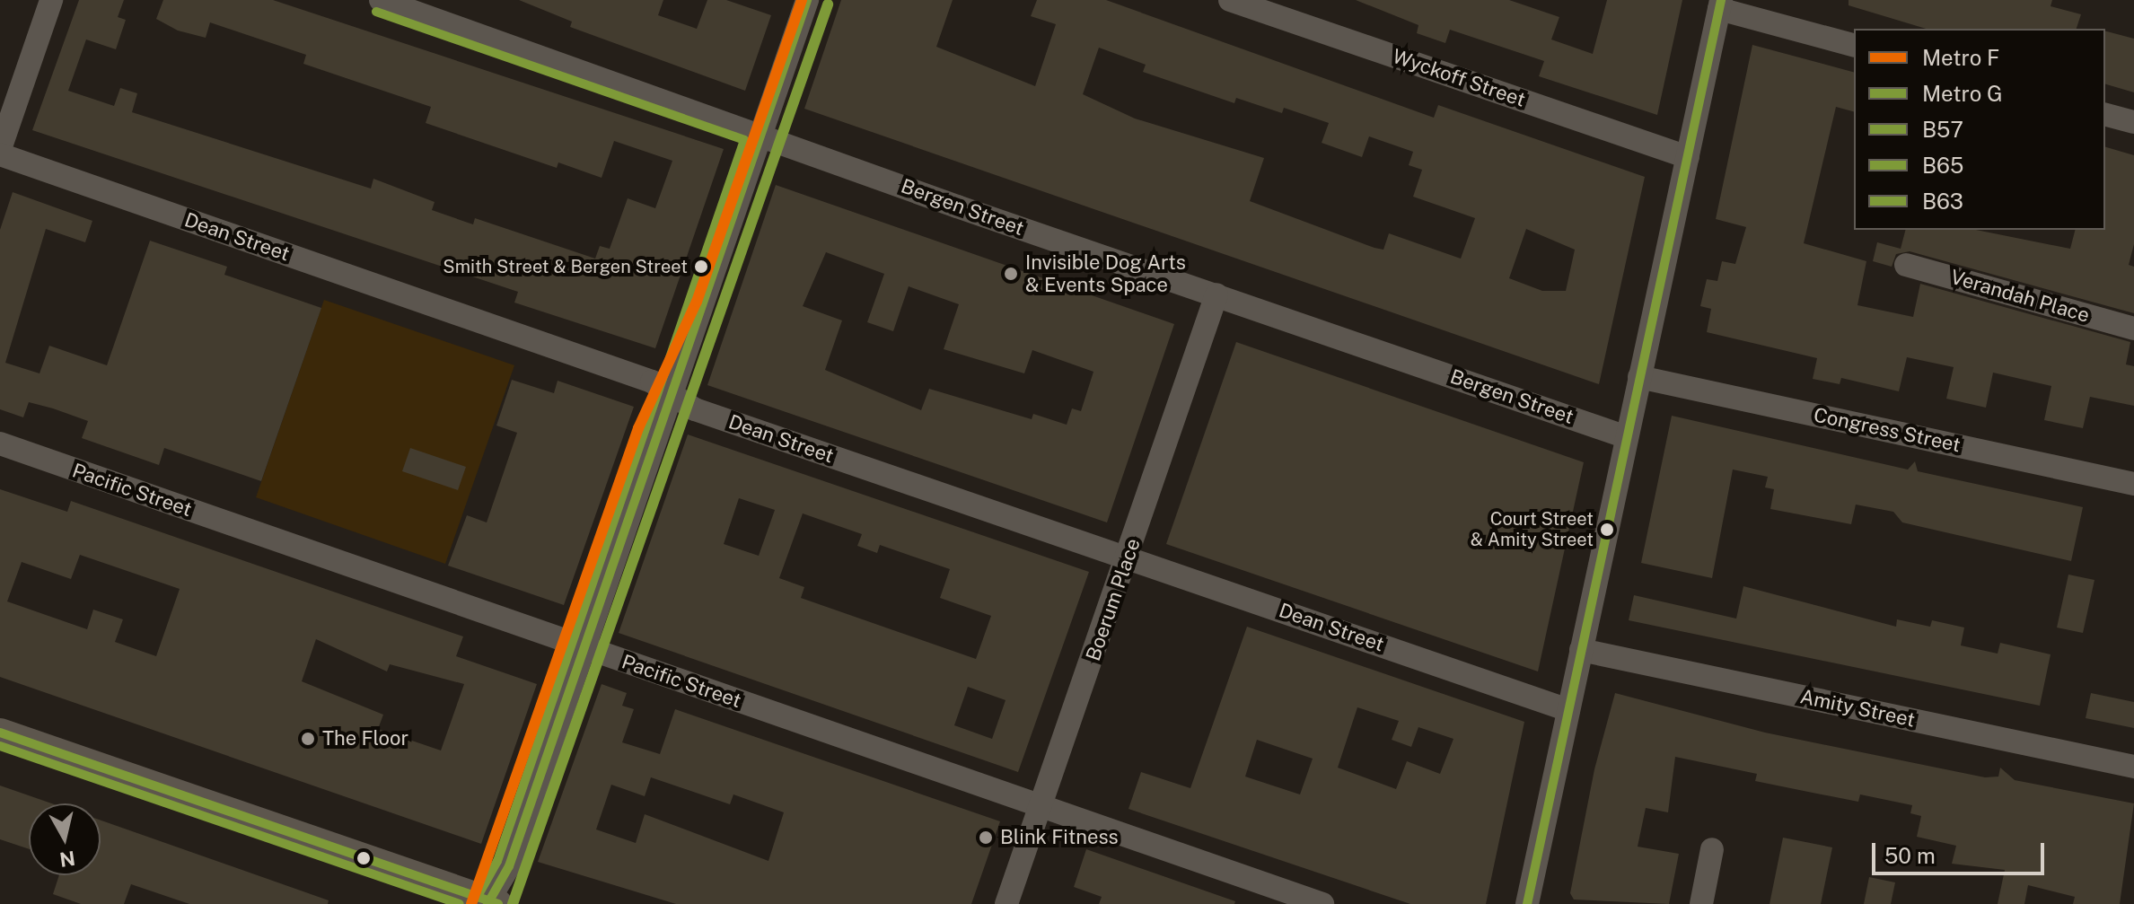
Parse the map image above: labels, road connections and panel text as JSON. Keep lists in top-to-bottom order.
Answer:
{
  "streets": {
    "street": [
      "Wyckoff Street",
      "Bergen Street",
      "Dean Street",
      "Verandah Place",
      "Congress Street",
      "Pacific Street",
      "Boerum Place",
      "Amity Street"
    ]
  },
  "crossings": [
    ["Bergen Street", "Boerum Place"],
    ["Dean Street", "Boerum Place"],
    ["Pacific Street", "Boerum Place"]
  ],
  "places": [
    "Smith Street & Bergen Street",
    "Invisible Dog Arts & Events Space",
    "Court Street & Amity Street",
    "The Floor",
    "Blink Fitness"
  ],
  "lines": [
    "metro line F",
    "transit line B57",
    "metro line G",
    "transit line B65",
    "transit line B63"
  ],
  "legend": [
    "Metro F",
    "Metro G",
    "B57",
    "B65",
    "B63"
  ],
  "scale_bar": "50 m",
  "north": "bottom"
}
